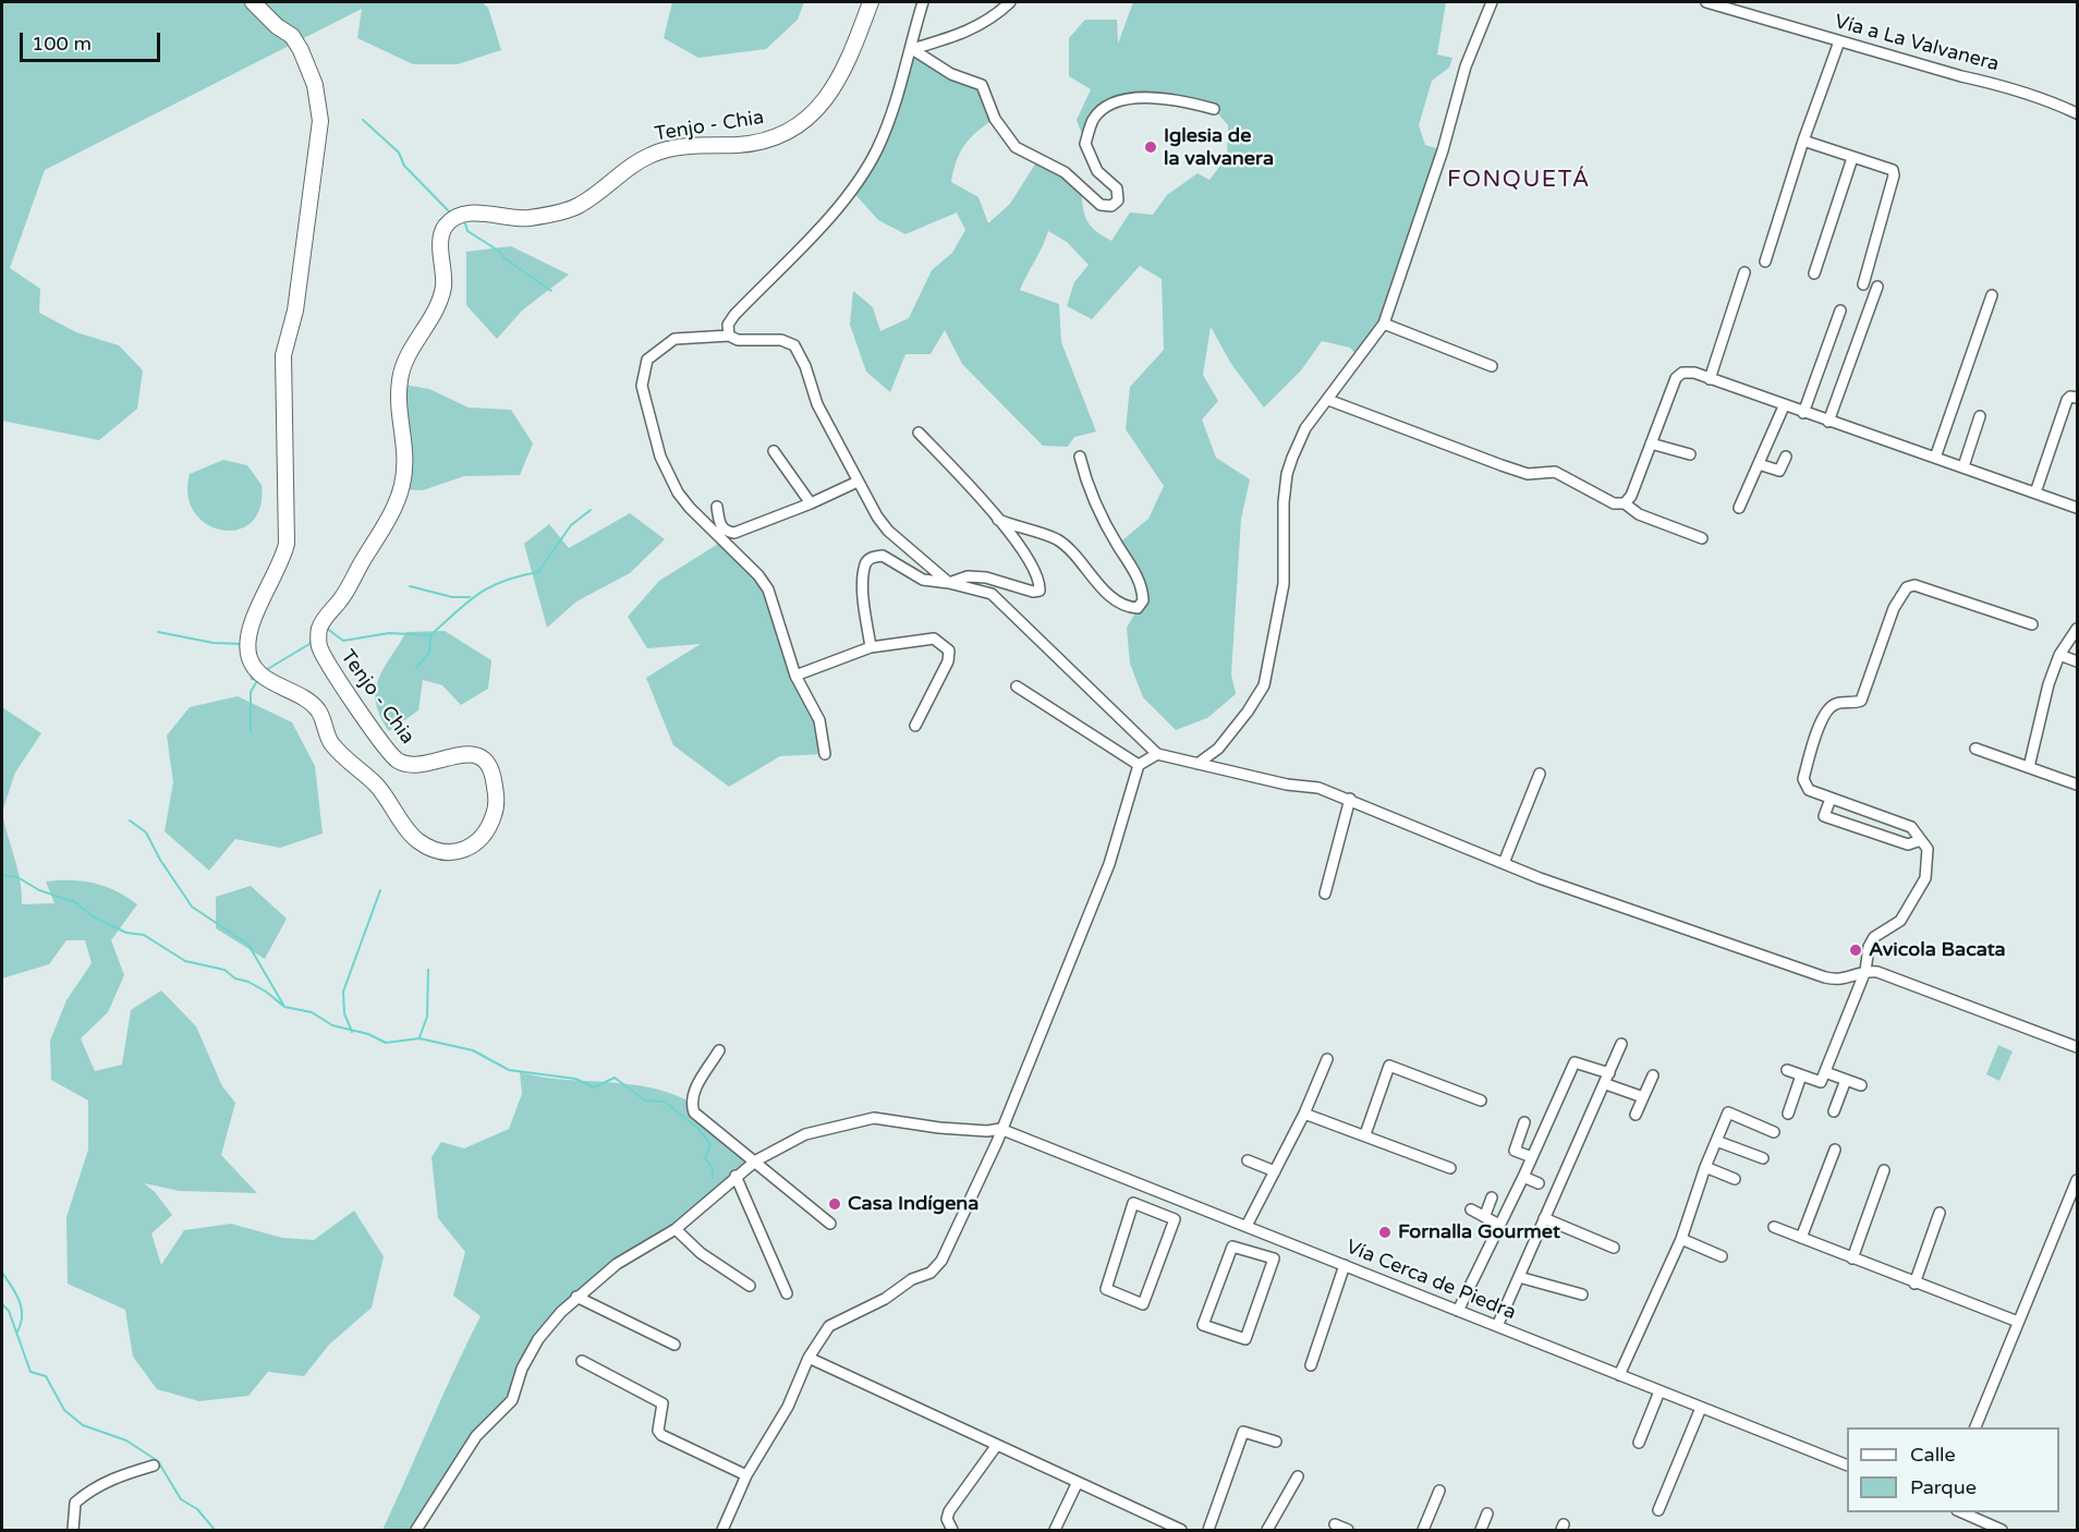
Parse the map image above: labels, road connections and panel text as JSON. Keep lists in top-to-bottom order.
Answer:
{
  "streets": {
    "street": ["Vía a La Valvanera", "Tenjo - Chia", "Vía Cerca de Piedra"]
  },
  "districts": ["FONQUETÁ"],
  "places": [
    "Iglesia de la valvanera",
    "Avicola Bacata",
    "Casa Indígena",
    "Fornalla Gourmet"
  ],
  "legend": ["Calle", "Parque"],
  "scale_bar": "100 m"
}
